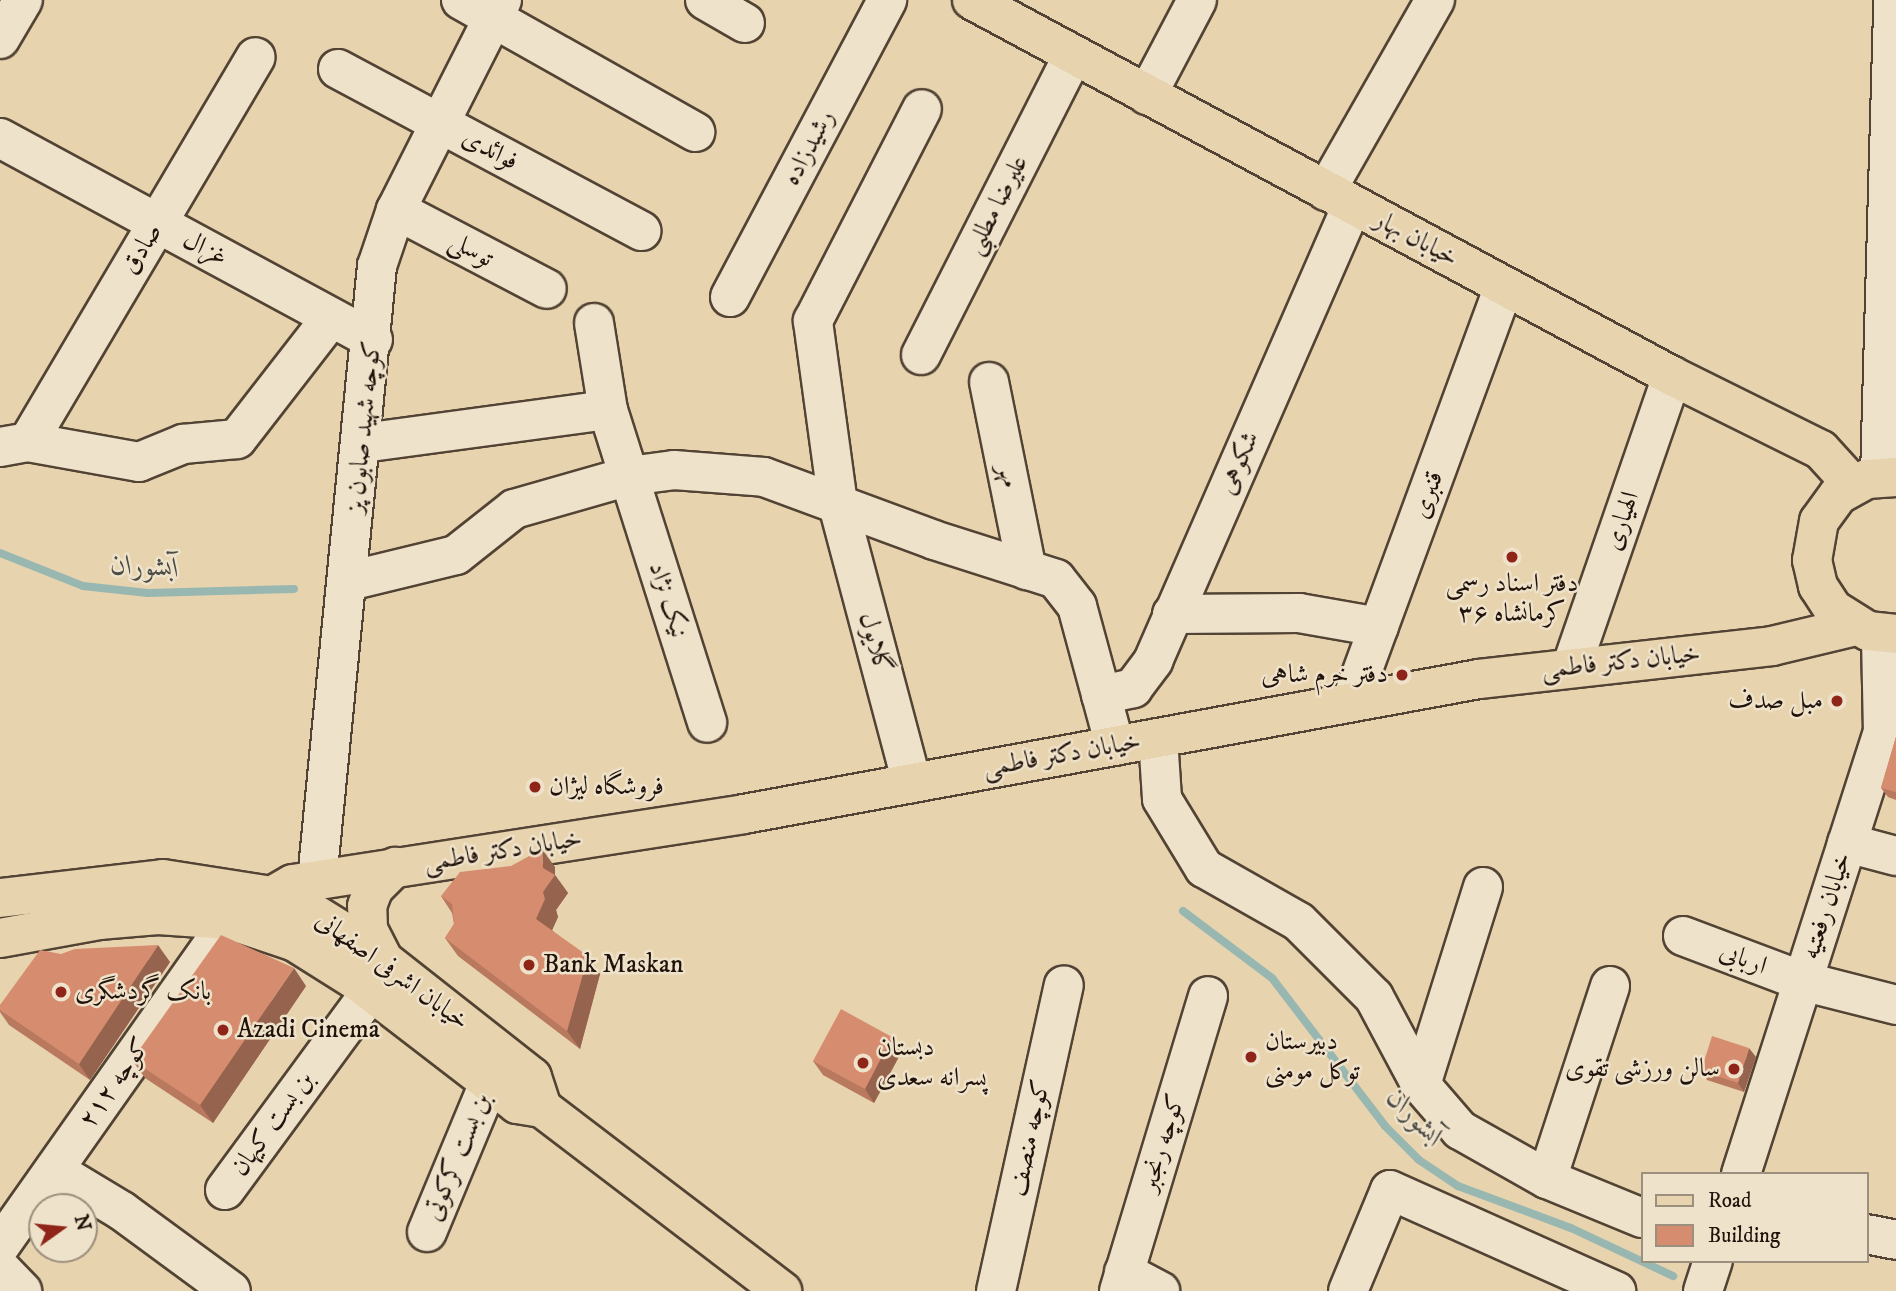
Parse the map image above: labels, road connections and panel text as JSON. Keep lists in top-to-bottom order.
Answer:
{
  "streets": {
    "main road": ["خیابان بهار", "خیابان دکتر فاطمی", "خیابان اشرفی اصفهانی"],
    "street": [
      "رشیدزاده",
      "فوائدی",
      "علیرضا مطلبی",
      "صادق",
      "غزال",
      "توسلی",
      "کوچه شهید صابون پز",
      "شکوهی",
      "مهر",
      "قنبری",
      "الهیاری",
      "نیک نژاد",
      "گلایول",
      "خیابان رفعتیه",
      "اربابی",
      "کوچه ۲۱۲",
      "بن بست کیهان",
      "کوچه منصف",
      "کوچه رنجبر",
      "بن بست کرکوتی"
    ]
  },
  "crossings": [
    ["فوائدی", "کوچه شهید صابون پز"],
    ["علیرضا مطلبی", "خیابان بهار"],
    ["خیابان بهار", "شکوهی"],
    ["خیابان بهار", "قنبری"],
    ["خیابان بهار", "الهیاری"],
    ["صادق", "غزال"],
    ["غزال", "کوچه شهید صابون پز"],
    ["توسلی", "کوچه شهید صابون پز"],
    ["کوچه شهید صابون پز", "خیابان دکتر فاطمی"],
    ["قنبری", "خیابان دکتر فاطمی"],
    ["الهیاری", "خیابان دکتر فاطمی"],
    ["گلایول", "خیابان دکتر فاطمی"],
    ["خیابان دکتر فاطمی", "خیابان رفعتیه"],
    ["خیابان دکتر فاطمی", "خیابان اشرفی اصفهانی"],
    ["خیابان رفعتیه", "اربابی"],
    ["خیابان اشرفی اصفهانی", "کوچه ۲۱۲"],
    ["خیابان اشرفی اصفهانی", "بن بست کیهان"],
    ["خیابان اشرفی اصفهانی", "بن بست کرکوتی"]
  ],
  "water": ["آبشوران"],
  "places": [
    "دفتر اسناد رسمی ۳۶ کرمانشاه",
    "دفتر خرم شاهی",
    "مبل صدف",
    "فروشگاه لیژان",
    "Bank Maskan",
    "بانک گردشگری",
    "Azadi Cinema",
    "دبیرستان توکل مومنی",
    "دبستان پسرانه سعدی",
    "سالن ورزشی تقوی"
  ],
  "legend": ["Road", "Building"],
  "north": "right"
}
